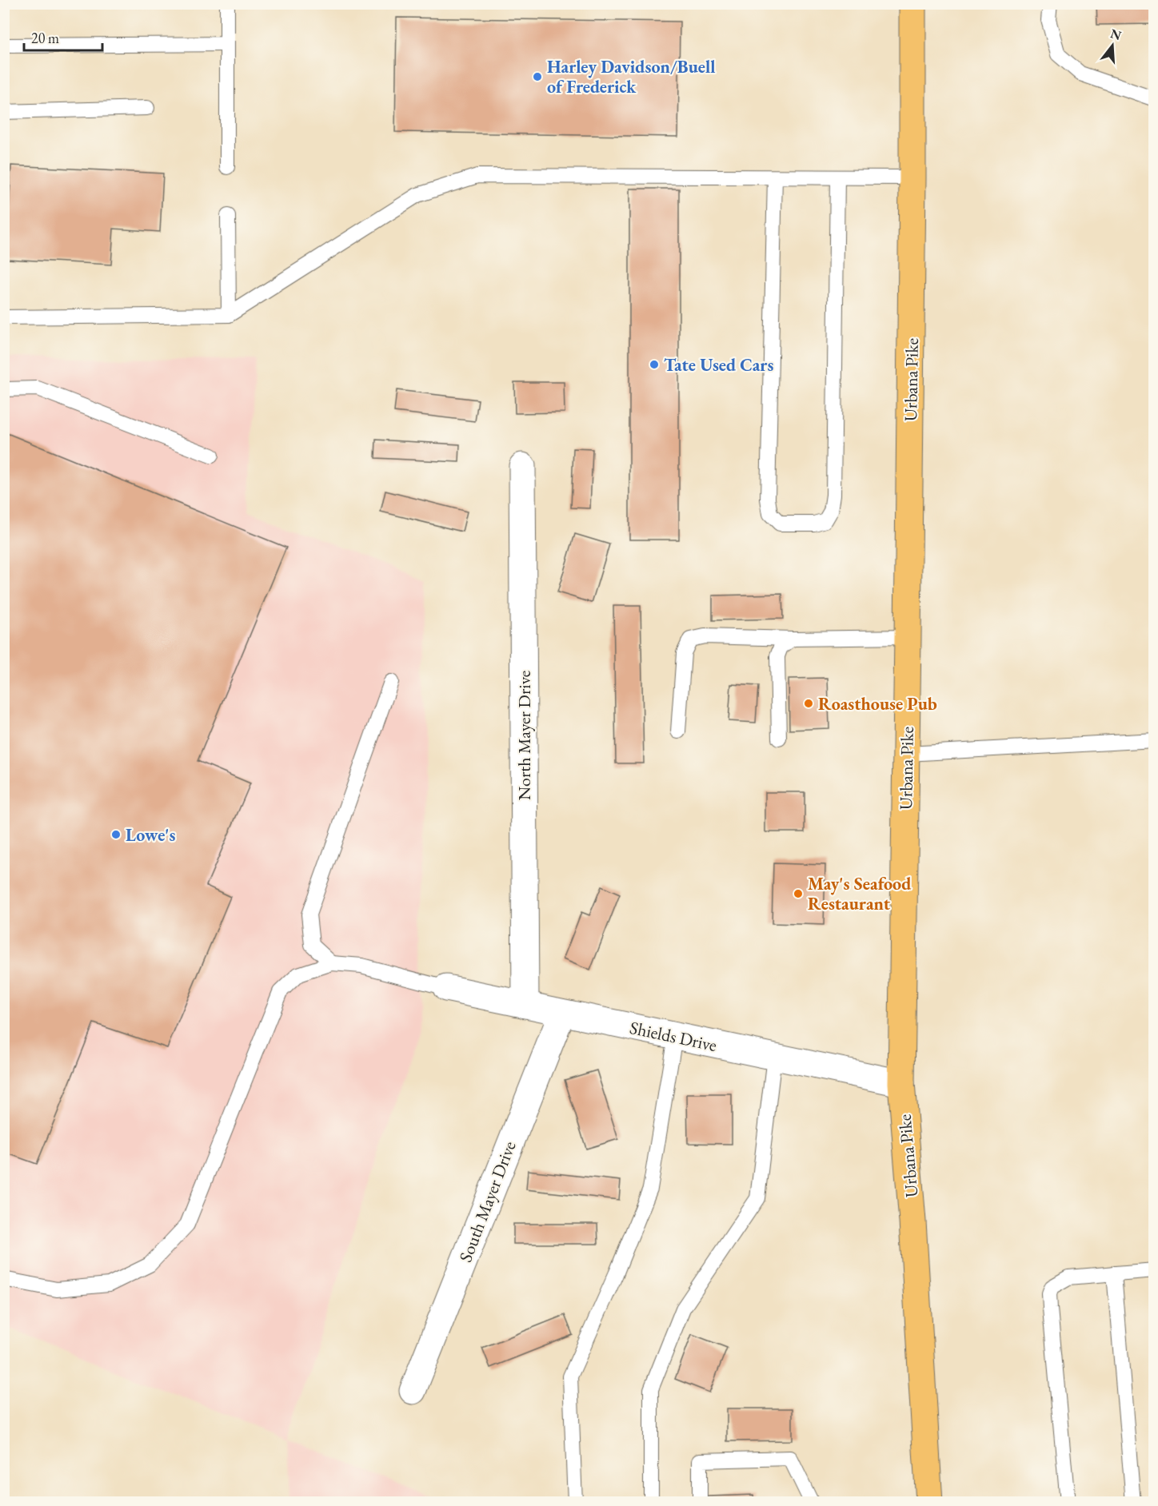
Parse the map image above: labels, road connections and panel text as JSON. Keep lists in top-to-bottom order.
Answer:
{
  "streets": {
    "main road": ["Urbana Pike"],
    "street": ["North Mayer Drive", "Shields Drive", "South Mayer Drive"]
  },
  "crossings": [
    ["Urbana Pike", "Shields Drive"],
    ["North Mayer Drive", "Shields Drive"],
    ["Shields Drive", "South Mayer Drive"]
  ],
  "places": [
    "Harley Davidson/Buell of Frederick",
    "Tate Used Cars",
    "Roasthouse Pub",
    "Lowe's",
    "May's Seafood Restaurant"
  ],
  "scale_bar": "20 m",
  "north": "top"
}
